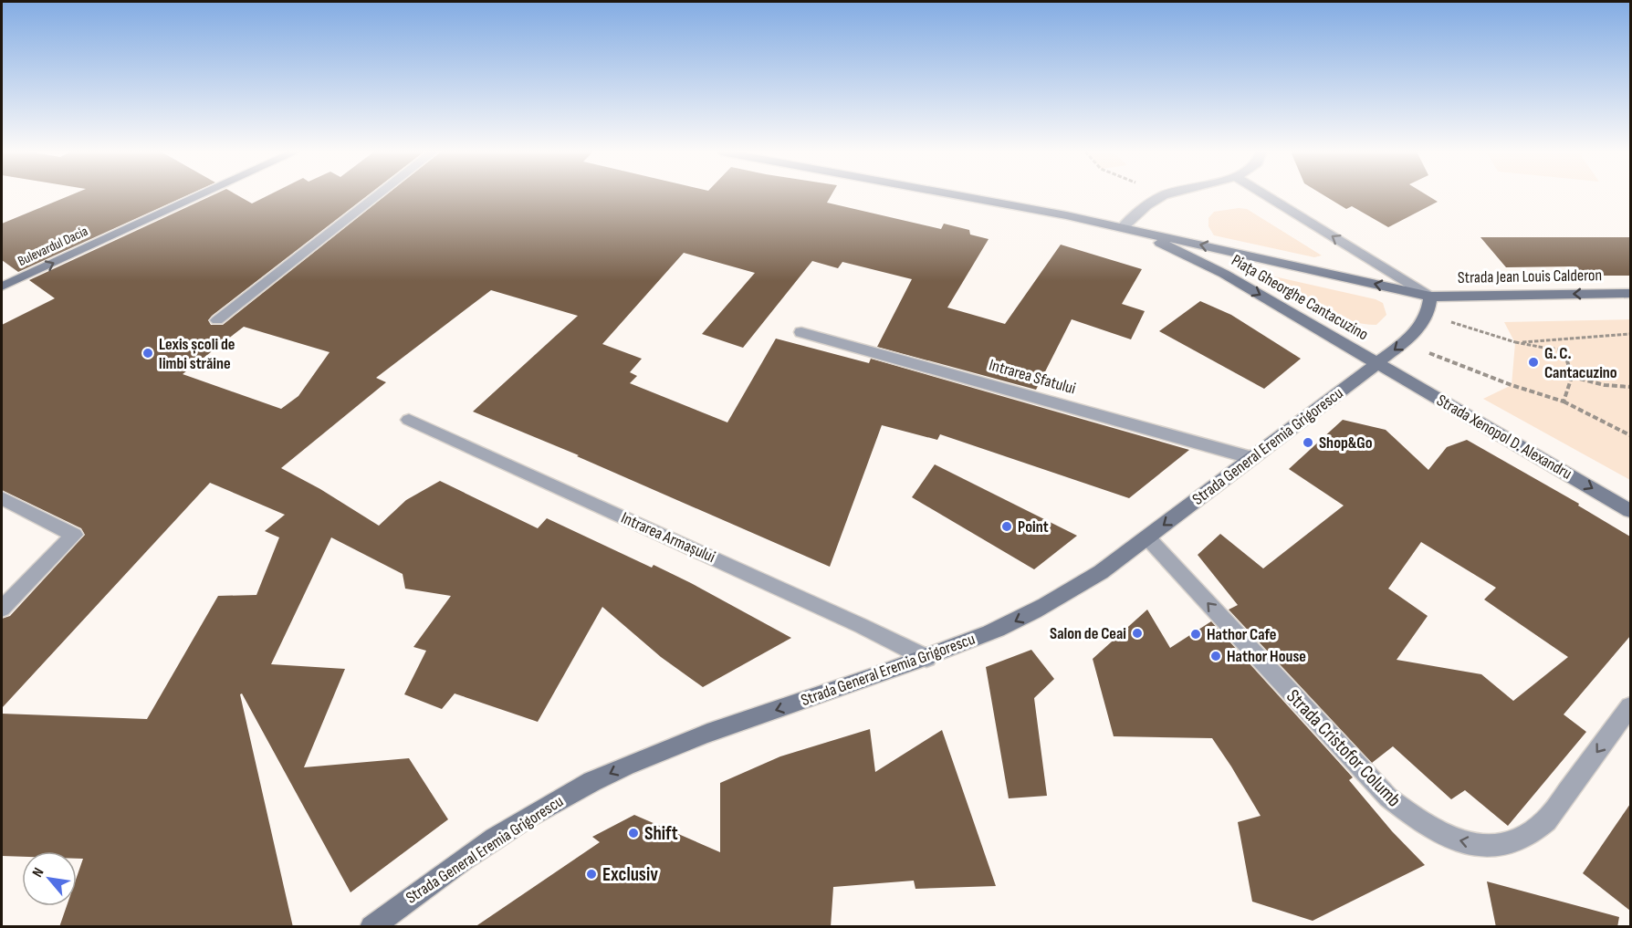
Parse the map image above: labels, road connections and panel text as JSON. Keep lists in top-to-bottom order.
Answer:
{
  "streets": {
    "street": [
      "Bulevardul Dacia",
      "Strada Jean Louis Calderon",
      "Piața Gheorghe Cantacuzino",
      "Intrarea Sfatului",
      "Strada Xenopol D. Alexandru",
      "Strada General Eremia Grigorescu",
      "Intrarea Armașului",
      "Strada Cristofor Columb"
    ]
  },
  "crossings": [
    ["Strada Jean Louis Calderon", "Piața Gheorghe Cantacuzino"],
    ["Piața Gheorghe Cantacuzino", "Strada Xenopol D. Alexandru"],
    ["Piața Gheorghe Cantacuzino", "Strada General Eremia Grigorescu"],
    ["Intrarea Sfatului", "Strada General Eremia Grigorescu"],
    ["Strada Xenopol D. Alexandru", "Strada General Eremia Grigorescu"],
    ["Strada General Eremia Grigorescu", "Intrarea Armașului"],
    ["Strada General Eremia Grigorescu", "Strada Cristofor Columb"]
  ],
  "one_way": [
    "Bulevardul Dacia",
    "Strada Jean Louis Calderon",
    "Strada Xenopol D. Alexandru",
    "Strada General Eremia Grigorescu"
  ],
  "places": [
    "Lexis școli de limbi străine",
    "G. C. Cantacuzino",
    "Shop&Go",
    "Point",
    "Salon de Ceai",
    "Hathor Cafe",
    "Hathor House",
    "Shift",
    "Exclusiv"
  ],
  "north": "top left"
}
